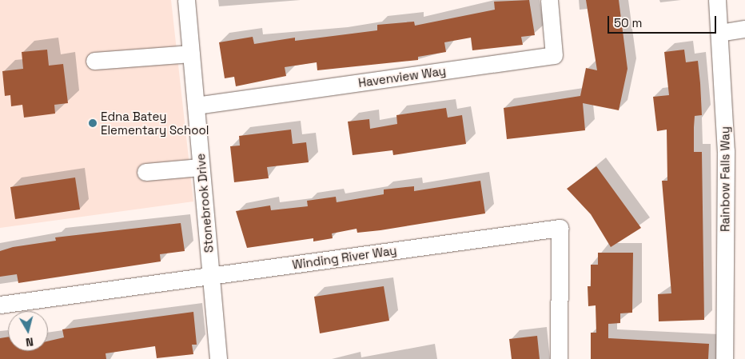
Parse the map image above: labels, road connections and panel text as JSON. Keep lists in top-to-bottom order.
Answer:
{
  "streets": {
    "street": [
      "Havenview Way",
      "Rainbow Falls Way",
      "Stonebrook Drive",
      "Winding River Way"
    ]
  },
  "crossings": [
    ["Havenview Way", "Stonebrook Drive"],
    ["Stonebrook Drive", "Winding River Way"]
  ],
  "places": ["Edna Batey Elementary School"],
  "scale_bar": "50 m",
  "north": "bottom"
}
